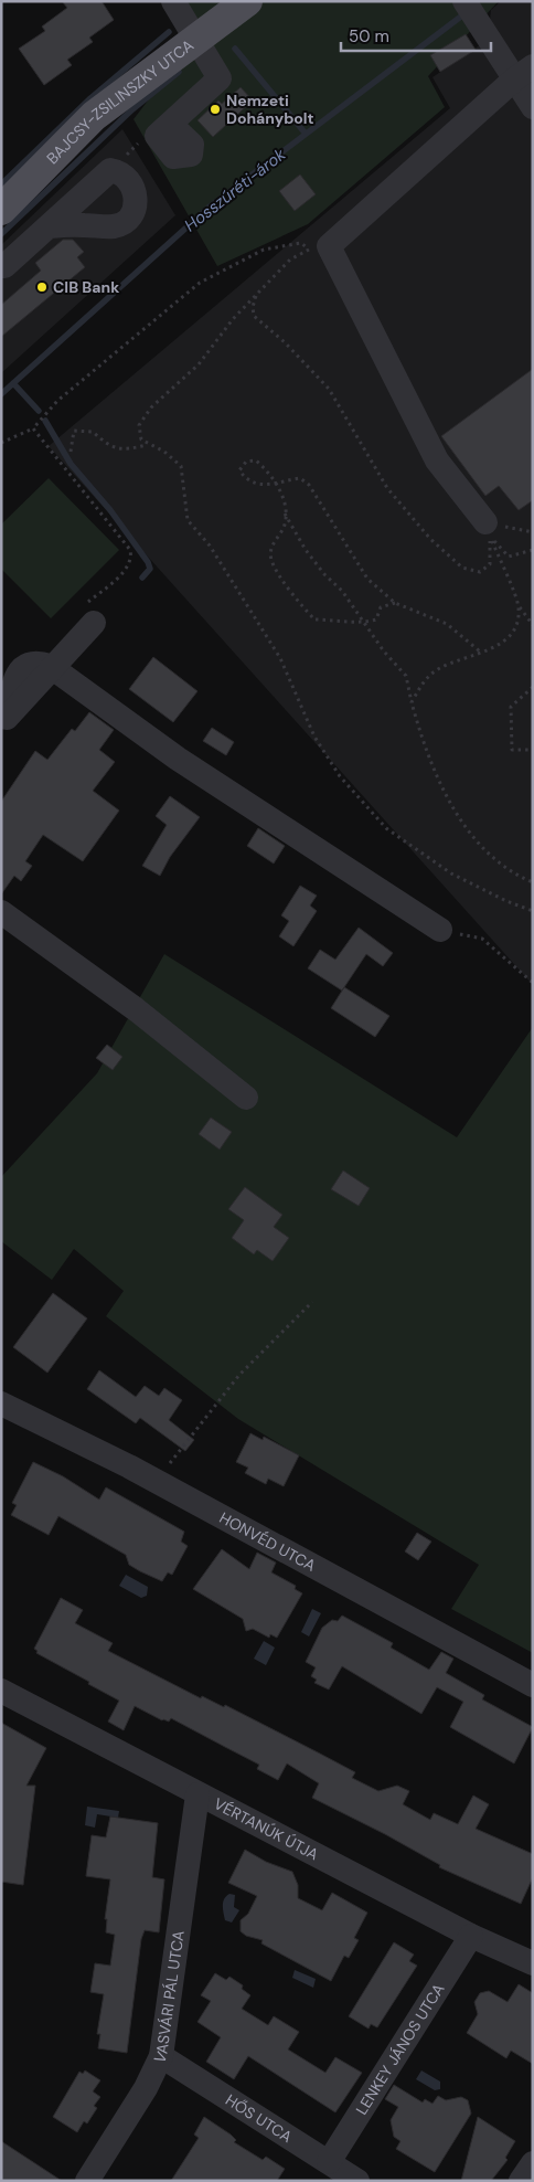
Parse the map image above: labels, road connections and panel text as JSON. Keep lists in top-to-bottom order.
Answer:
{
  "streets": {
    "main road": ["BAJCSY-ZSILINSZKY UTCA"],
    "street": [
      "HONVÉD UTCA",
      "VÉRTANÚK ÚTJA",
      "VASVÁRI PÁL UTCA",
      "LENKEY JÁNOS UTCA",
      "HŐS UTCA"
    ]
  },
  "crossings": [
    ["VÉRTANÚK ÚTJA", "VASVÁRI PÁL UTCA"],
    ["VÉRTANÚK ÚTJA", "LENKEY JÁNOS UTCA"],
    ["VASVÁRI PÁL UTCA", "HŐS UTCA"],
    ["LENKEY JÁNOS UTCA", "HŐS UTCA"]
  ],
  "water": ["Hosszúréti-árok"],
  "places": ["Nemzeti Dohánybolt", "CIB Bank"],
  "scale_bar": "50 m"
}
